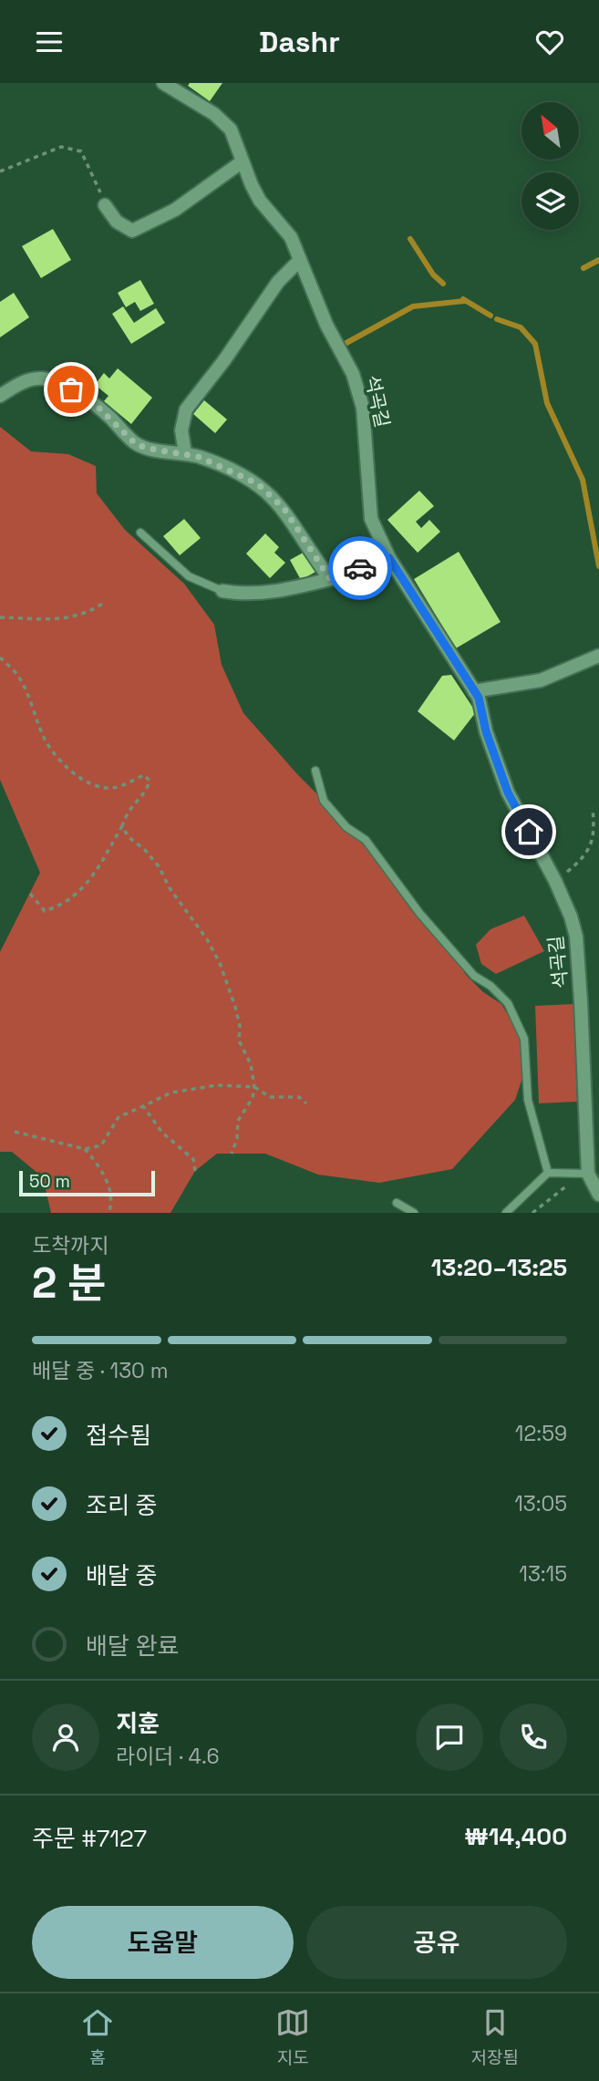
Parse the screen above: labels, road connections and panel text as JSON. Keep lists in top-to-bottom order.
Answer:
{
  "streets": {
    "street": ["석곡길"]
  },
  "scale_bar": "50 m",
  "north": "top left",
  "page": {
    "header": "Dashr",
    "scale": "50 m",
    "heading": ["2 분", "도착까지", "13:20–13:25"],
    "panel": [
      "지훈",
      "라이더 · 4.6",
      "주문 #7127",
      "₩14,400"
    ],
    "bar": "배달 중 · 130 m",
    "list": [
      ["접수됨", "12:59"],
      ["조리 중", "13:05"],
      ["배달 중", "13:15"],
      "배달 완료"
    ],
    "buttons": ["도움말", "공유"],
    "tabs": ["홈", "지도", "저장됨"]
  }
}
